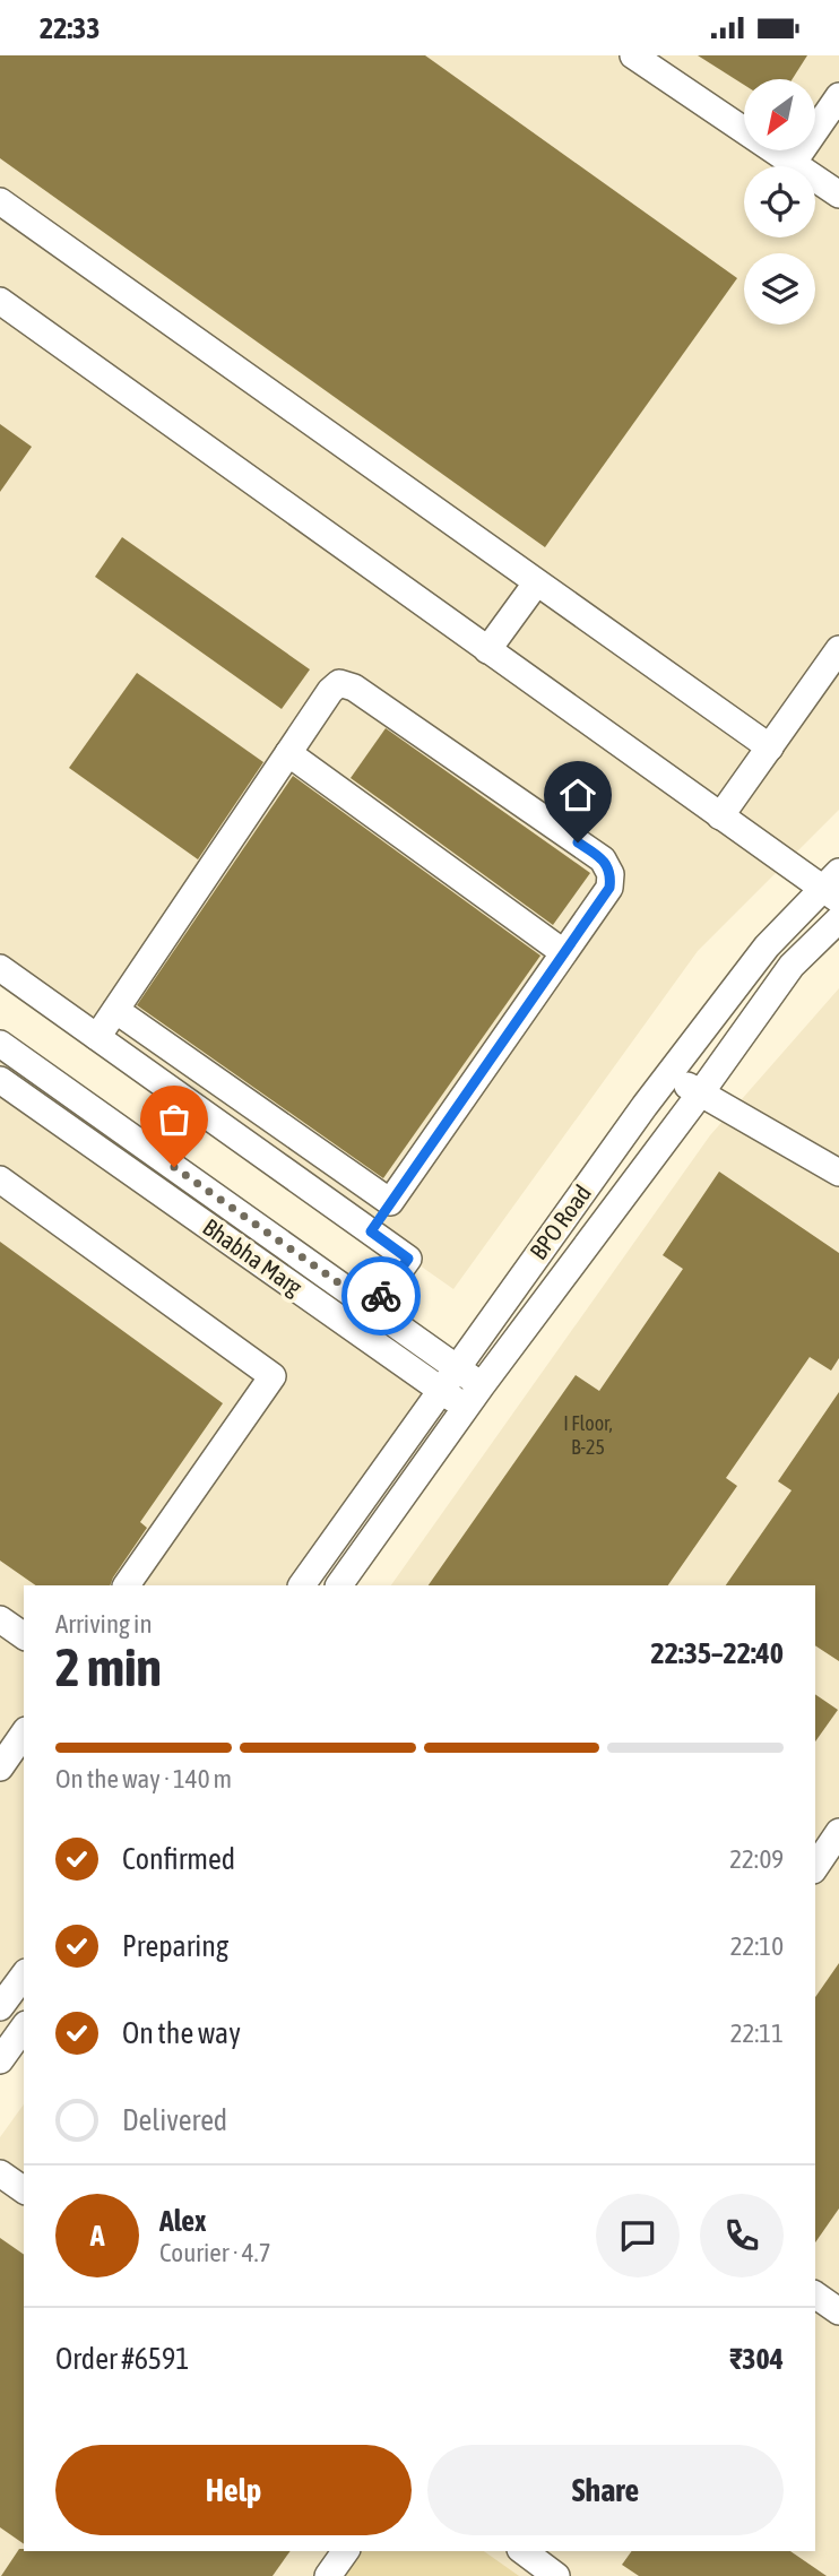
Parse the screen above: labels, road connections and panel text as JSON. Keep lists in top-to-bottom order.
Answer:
{
  "streets": {
    "street": ["BPO Road", "Bhabha Marg"]
  },
  "crossings": [
    ["BPO Road", "Bhabha Marg"]
  ],
  "house_numbers": ["I Floor, B-25"],
  "north": "bottom left",
  "page": {
    "status": "22:33",
    "heading": ["2 min", "Arriving in", "22:35–22:40"],
    "panel": [
      "Alex",
      "Courier · 4.7",
      "Order #6591",
      "₹304"
    ],
    "bar": "On the way · 140 m",
    "list": [
      ["Confirmed", "22:09"],
      ["Preparing", "22:10"],
      ["On the way", "22:11"],
      "Delivered"
    ],
    "round": "A",
    "buttons": ["Help", "Share"]
  }
}
